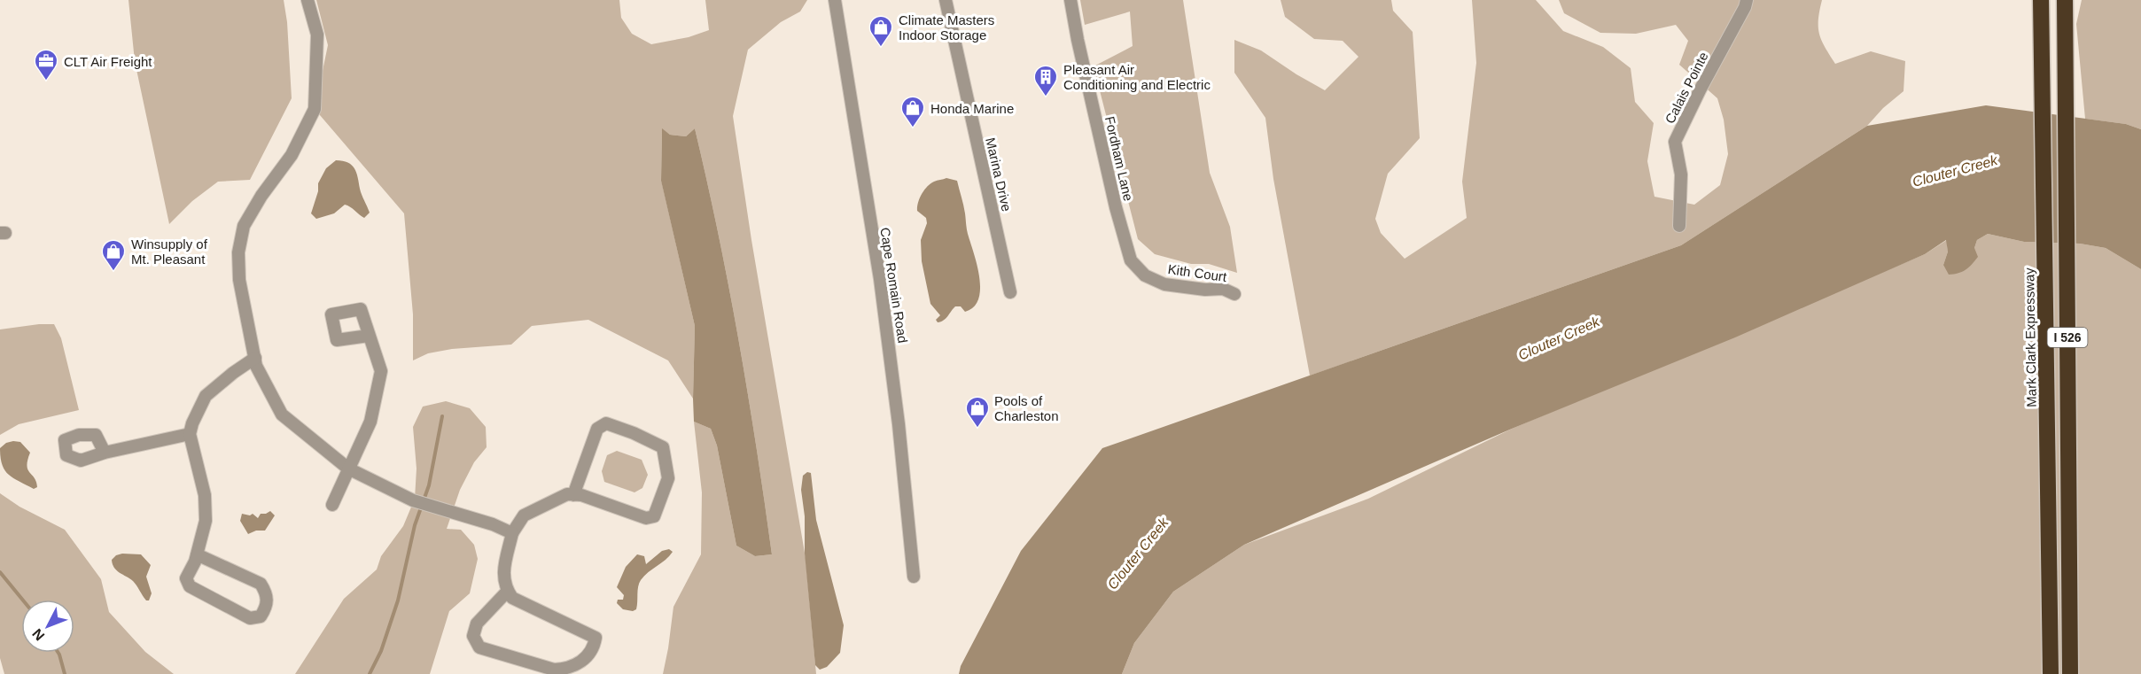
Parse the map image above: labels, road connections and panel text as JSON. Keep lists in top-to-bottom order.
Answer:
{
  "streets": {
    "highway": ["Mark Clark Expressway", "I 526"],
    "street": [
      "Calais Pointe",
      "Fordham Lane",
      "Marina Drive",
      "Kith Court",
      "Cape Romain Road"
    ]
  },
  "crossings": [
    ["Fordham Lane", "Kith Court"]
  ],
  "water": ["Clouter Creek"],
  "places": {
    "shop": [
      "Climate Masters Indoor Storage",
      "Honda Marine",
      "Winsupply of Mt. Pleasant",
      "Pools of Charleston"
    ],
    "office": ["CLT Air Freight"],
    "building": ["Pleasant Air Conditioning and Electric"]
  },
  "north": "bottom left"
}
